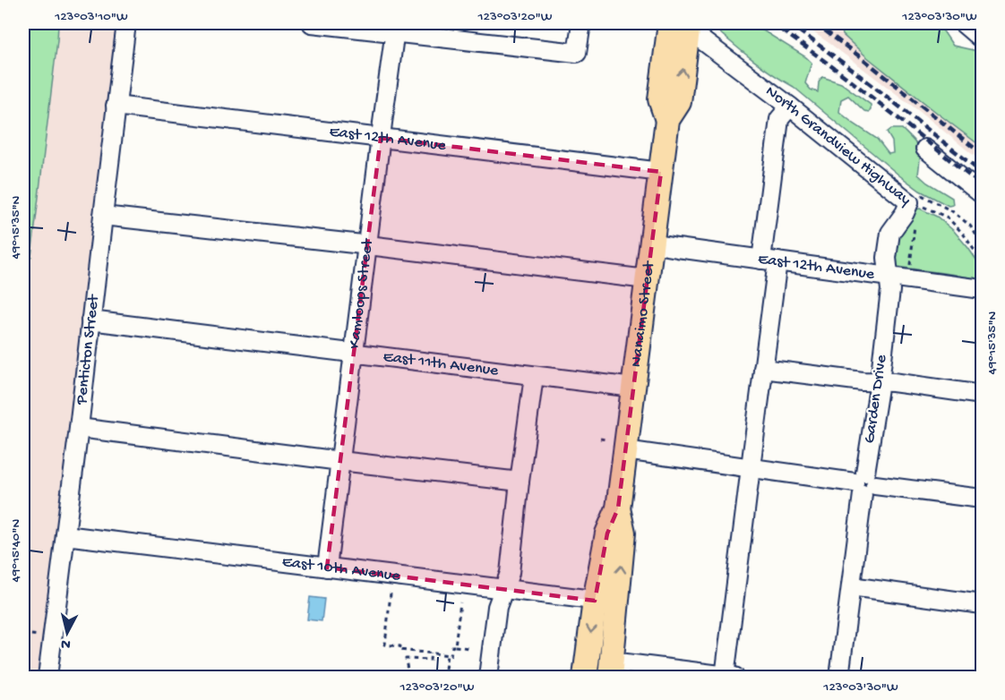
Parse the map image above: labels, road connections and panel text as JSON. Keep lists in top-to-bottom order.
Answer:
{
  "streets": {
    "main road": ["Nanaimo Street"],
    "street": [
      "East 12th Avenue",
      "North Grandview Highway",
      "Kamloops Street",
      "Penticton Street",
      "East 11th Avenue",
      "Garden Drive",
      "East 10th Avenue"
    ]
  },
  "crossings": [
    ["East 12th Avenue", "Kamloops Street"],
    ["East 12th Avenue", "Nanaimo Street"],
    ["East 12th Avenue", "Penticton Street"],
    ["East 12th Avenue", "Garden Drive"],
    ["North Grandview Highway", "Nanaimo Street"],
    ["North Grandview Highway", "Garden Drive"],
    ["Kamloops Street", "East 11th Avenue"],
    ["Kamloops Street", "East 10th Avenue"],
    ["Nanaimo Street", "East 11th Avenue"],
    ["Nanaimo Street", "East 10th Avenue"],
    ["Penticton Street", "East 11th Avenue"],
    ["Penticton Street", "East 10th Avenue"]
  ],
  "north": "bottom",
  "coordinates": [
    "123°03'10\"W",
    "123°03'20\"W",
    "123°03'30\"W",
    "49°15'35\"N",
    "49°15'40\"N"
  ]
}
